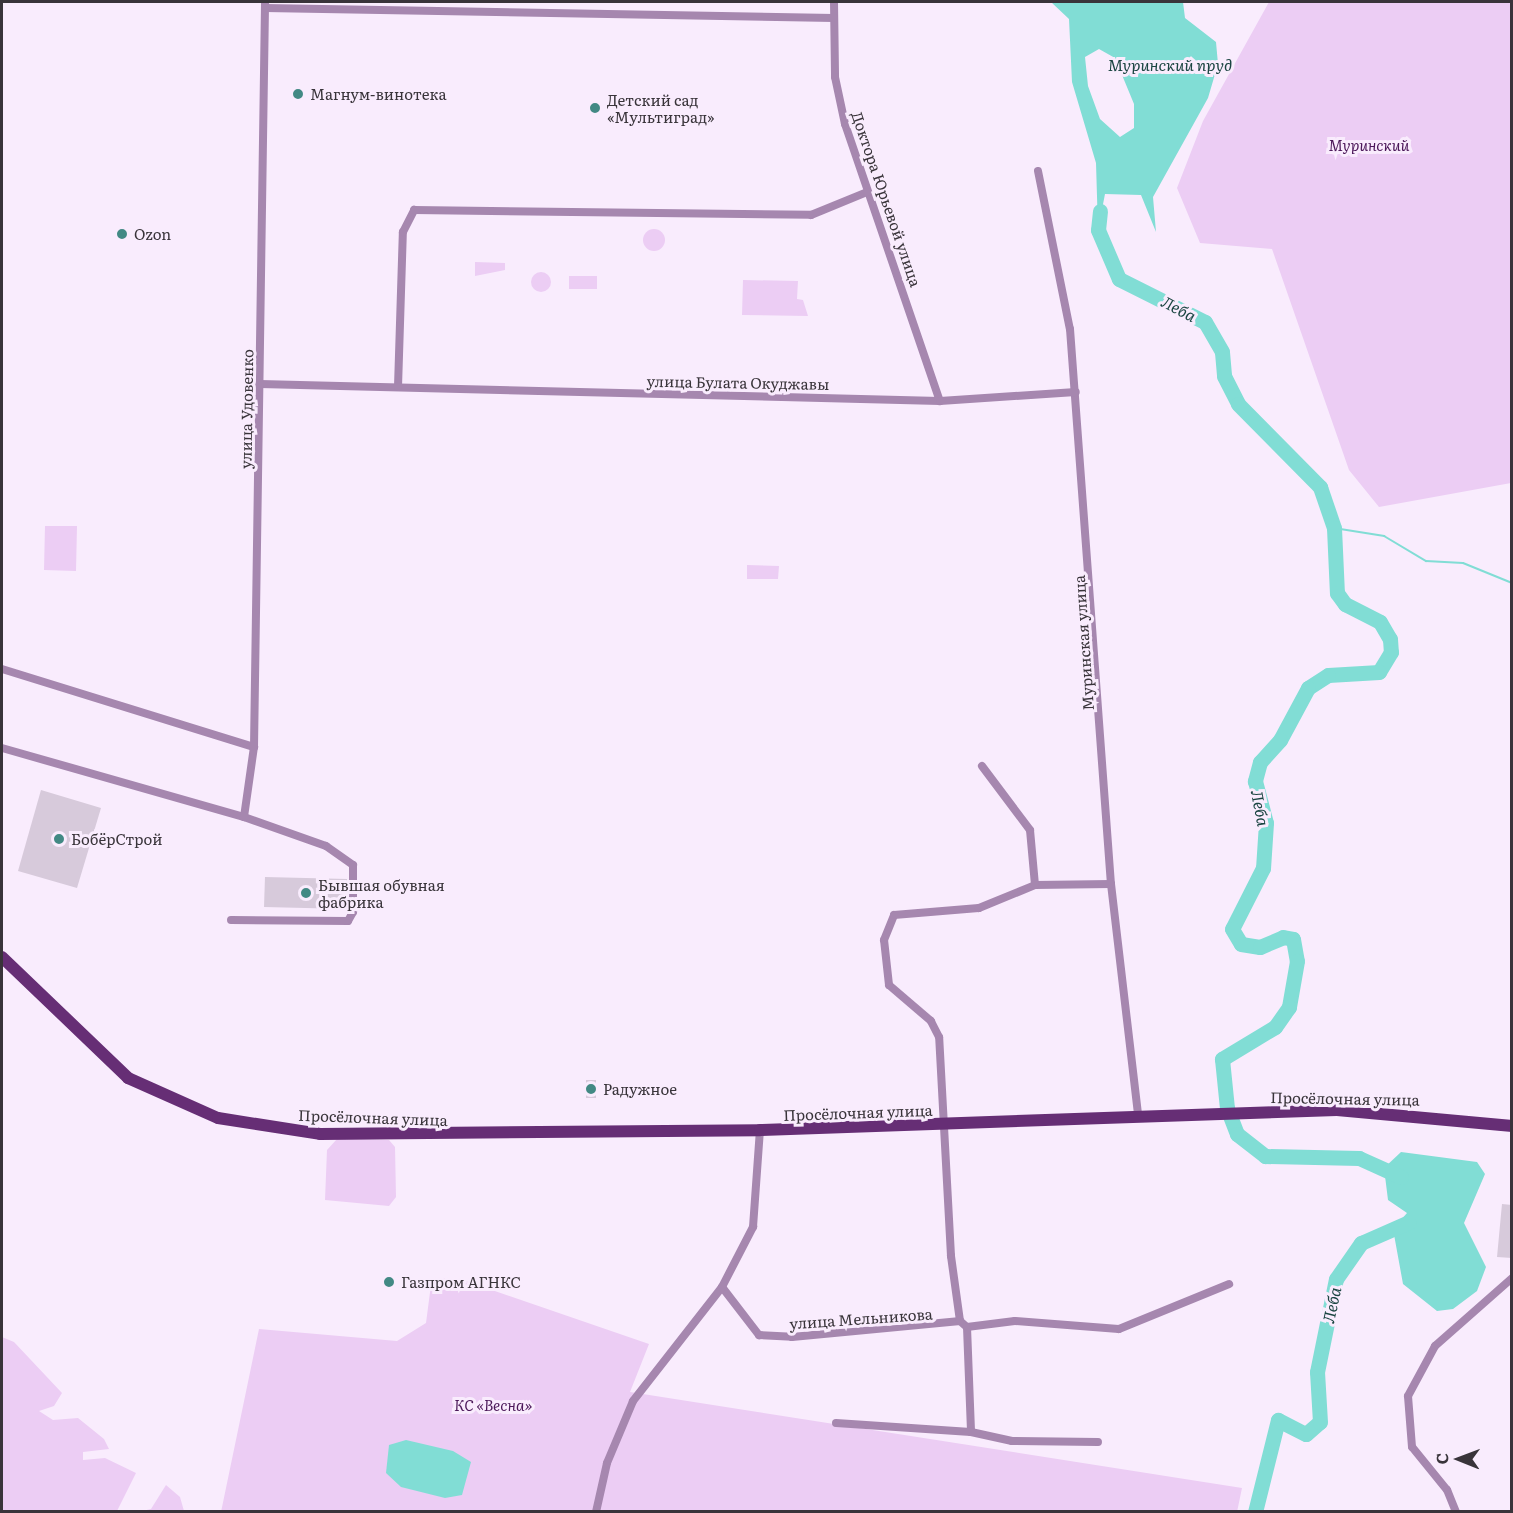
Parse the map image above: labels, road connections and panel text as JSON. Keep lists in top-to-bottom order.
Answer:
{
  "streets": {
    "main road": ["Просёлочная улица"],
    "street": [
      "Доктора Юрьевой улица",
      "улица Булата Окуджавы",
      "улица Удовенко",
      "Муринская улица",
      "улица Мельникова"
    ]
  },
  "crossings": [
    ["Доктора Юрьевой улица", "улица Булата Окуджавы"],
    ["улица Булата Окуджавы", "улица Удовенко"],
    ["улица Булата Окуджавы", "Муринская улица"],
    ["Муринская улица", "Просёлочная улица"]
  ],
  "water": ["Муринский пруд", "Леба"],
  "parks": ["Муринский", "КС «Весна»"],
  "places": [
    "Магнум-винотека",
    "Детский сад «Мультиград»",
    "Ozon",
    "БобёрСтрой",
    "Бывшая обувная фабрика",
    "Радужное",
    "Газпром АГНКС"
  ],
  "north": "left"
}
